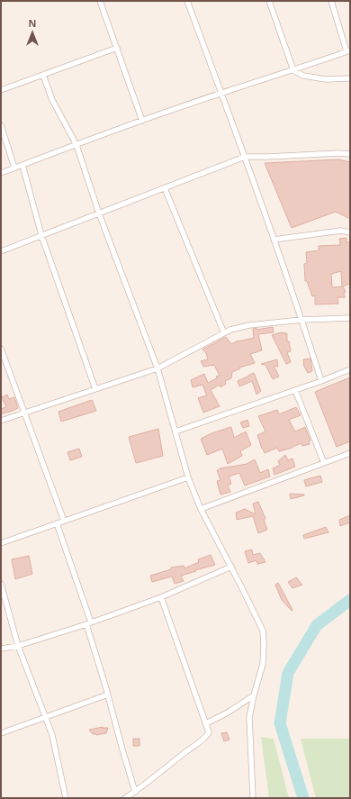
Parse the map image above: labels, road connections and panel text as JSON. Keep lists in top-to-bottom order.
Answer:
{
  "north": "top"
}
